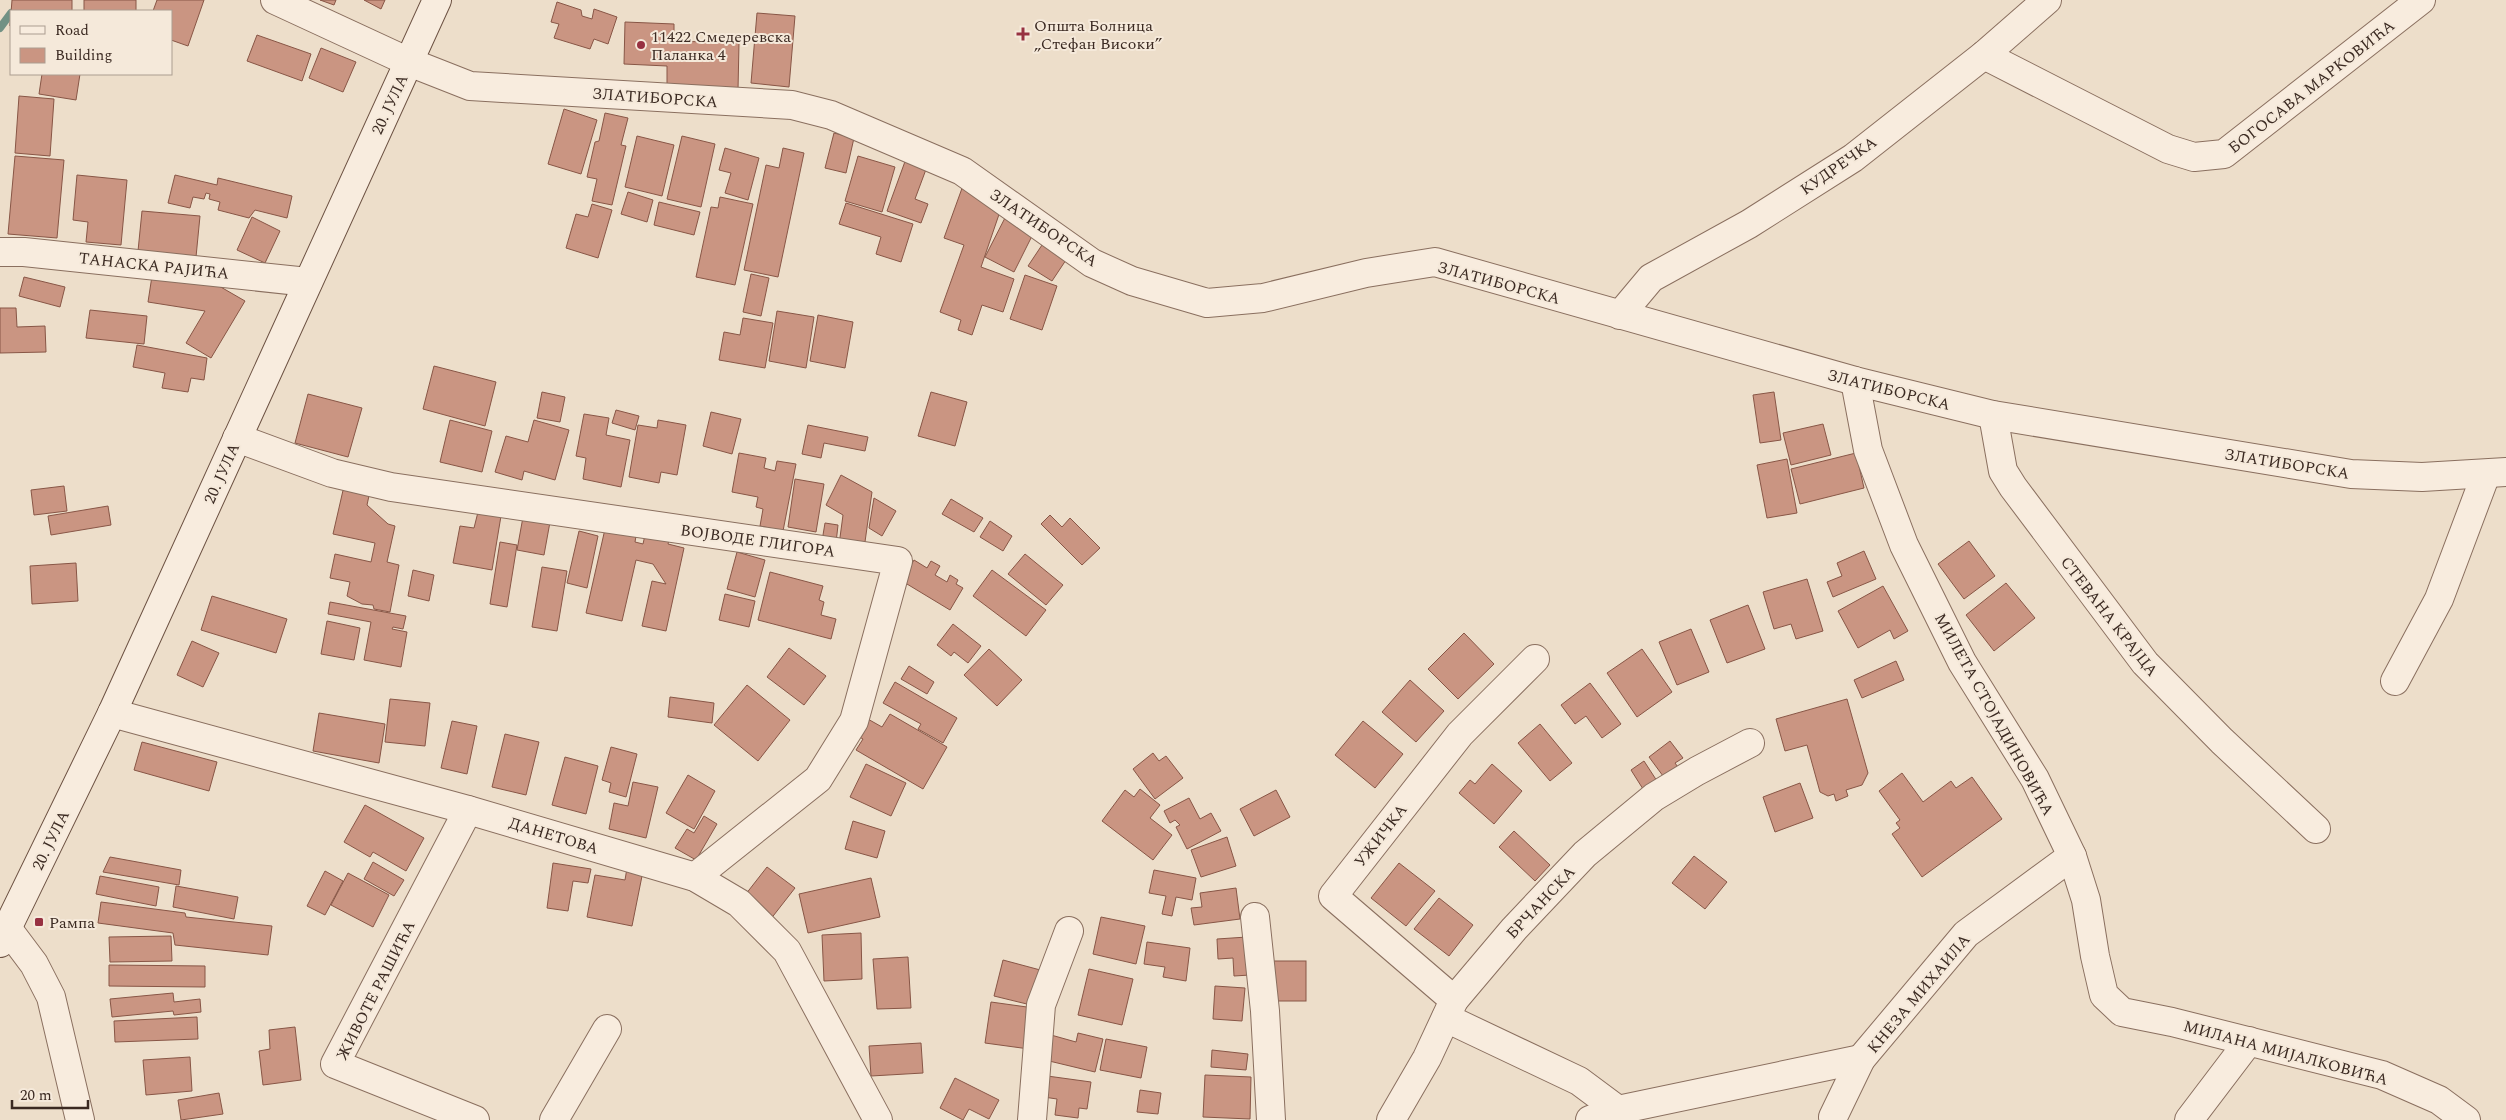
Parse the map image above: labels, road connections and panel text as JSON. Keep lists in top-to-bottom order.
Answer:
{
  "streets": {
    "street": [
      "БОГОСАВА МАРКОВИЋА",
      "ЗЛАТИБОРСКА",
      "20. ЈУЛА",
      "КУДРЕЧКА",
      "ТАНАСКА РАЈИЋА",
      "ВОЈВОДЕ ГЛИГОРА",
      "СТЕВАНА КРАЈЦА",
      "МИЛЕТА СТОЈАДИНОВИЋА",
      "ДАНЕТОВА",
      "УЖИЧКА",
      "БРЧАНСКА",
      "ЖИВОТЕ РАШИЋА",
      "КНЕЗА МИХАИЛА",
      "МИЛАНА МИЈАЛКОВИЋА"
    ]
  },
  "crossings": [
    ["БОГОСАВА МАРКОВИЋА", "КУДРЕЧКА"],
    ["ЗЛАТИБОРСКА", "20. ЈУЛА"],
    ["ЗЛАТИБОРСКА", "КУДРЕЧКА"],
    ["ЗЛАТИБОРСКА", "СТЕВАНА КРАЈЦА"],
    ["ЗЛАТИБОРСКА", "МИЛЕТА СТОЈАДИНОВИЋА"],
    ["20. ЈУЛА", "ТАНАСКА РАЈИЋА"],
    ["20. ЈУЛА", "ВОЈВОДЕ ГЛИГОРА"],
    ["20. ЈУЛА", "ДАНЕТОВА"],
    ["ВОЈВОДЕ ГЛИГОРА", "ДАНЕТОВА"],
    ["МИЛЕТА СТОЈАДИНОВИЋА", "КНЕЗА МИХАИЛА"],
    ["МИЛЕТА СТОЈАДИНОВИЋА", "МИЛАНА МИЈАЛКОВИЋА"],
    ["ДАНЕТОВА", "ЖИВОТЕ РАШИЋА"],
    ["УЖИЧКА", "БРЧАНСКА"]
  ],
  "places": {
    "health": ["Општа Болница „Стефан Високи”"],
    "other": ["11422 Смедеревска Паланка 4"],
    "transit": ["Рампа"]
  },
  "legend": ["Road", "Building"],
  "scale_bar": "20 m"
}
